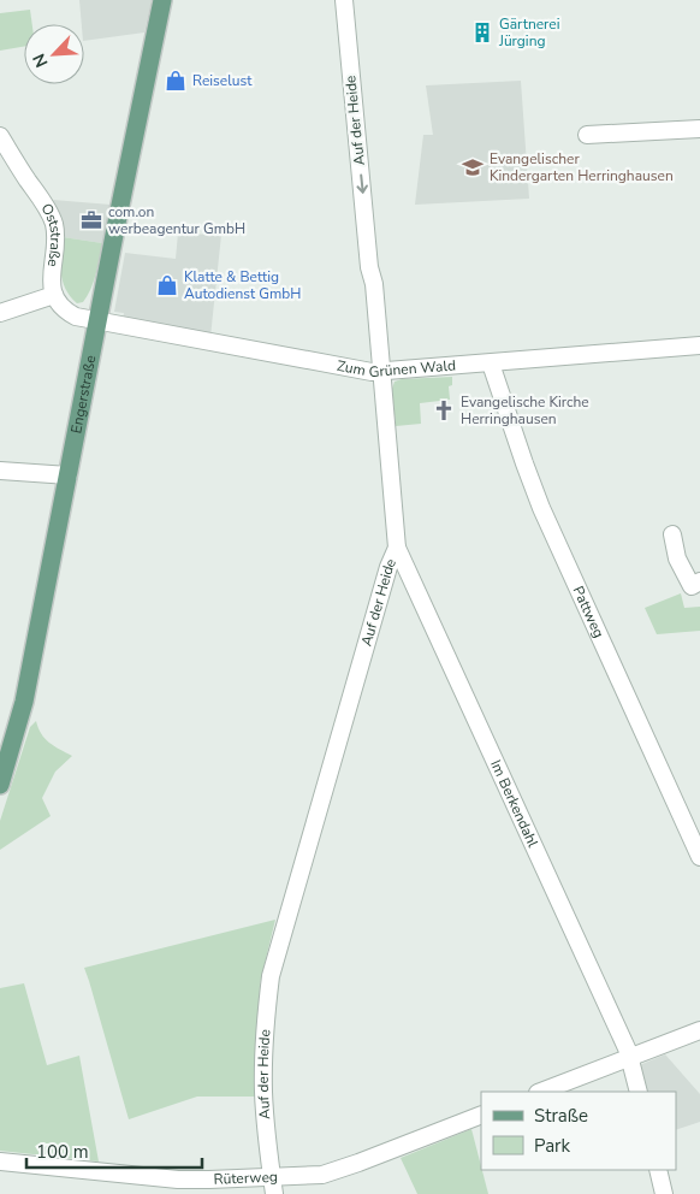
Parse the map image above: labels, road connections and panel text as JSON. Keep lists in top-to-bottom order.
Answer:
{
  "streets": {
    "main road": ["Engerstraße"],
    "street": [
      "Auf der Heide",
      "Oststraße",
      "Zum Grünen Wald",
      "Pattweg",
      "Im Berkendahl",
      "Rüterweg"
    ]
  },
  "crossings": [
    ["Auf der Heide", "Zum Grünen Wald"],
    ["Auf der Heide", "Im Berkendahl"],
    ["Auf der Heide", "Rüterweg"],
    ["Zum Grünen Wald", "Engerstraße"],
    ["Zum Grünen Wald", "Pattweg"]
  ],
  "places": {
    "building": ["Gärtnerei Jürging"],
    "shop": ["Reiselust", "Klatte & Bettig Autodienst GmbH"],
    "school or university": ["Evangelischer Kindergarten Herringhausen"],
    "office": ["com.on werbeagentur GmbH"],
    "church": ["Evangelische Kirche Herringhausen"]
  },
  "legend": ["Straße", "Park"],
  "scale_bar": "100 m",
  "north": "bottom left"
}
